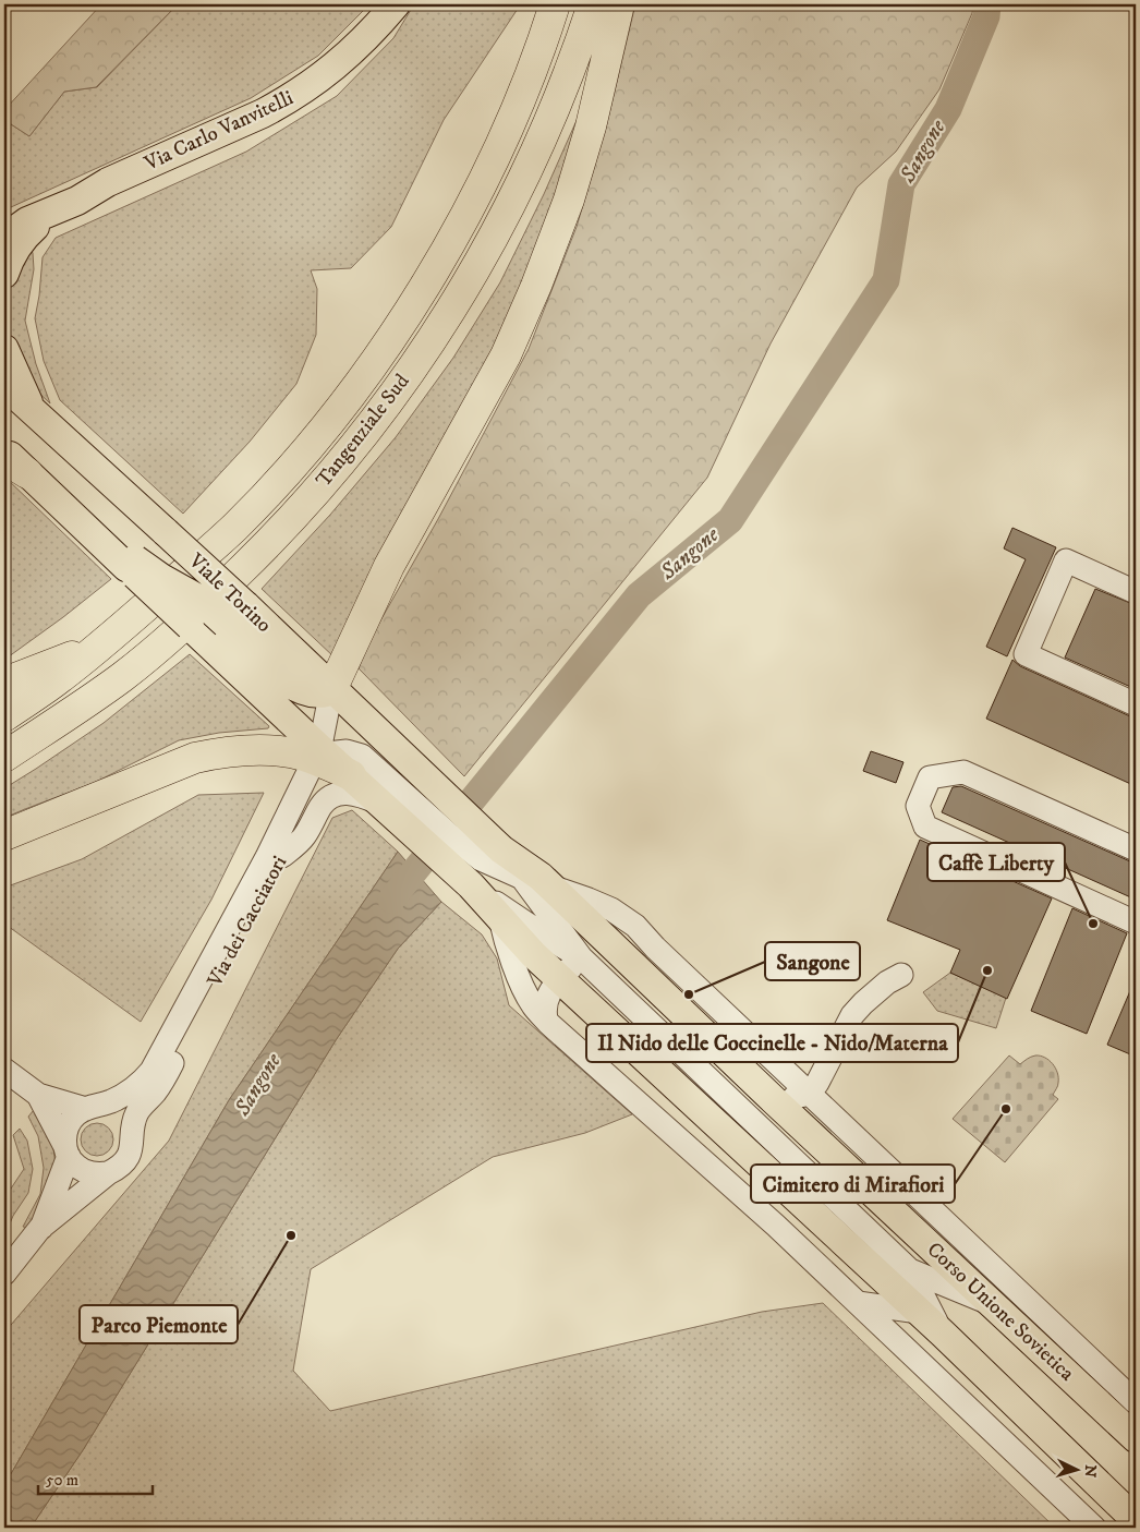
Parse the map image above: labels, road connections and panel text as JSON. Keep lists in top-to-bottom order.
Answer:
{
  "streets": {
    "highway": ["Tangenziale Sud"],
    "main road": ["Via Carlo Vanvitelli", "Viale Torino", "Corso Unione Sovietica"],
    "street": ["Via dei Cacciatori"]
  },
  "crossings": [
    ["Viale Torino", "Via dei Cacciatori"],
    ["Viale Torino", "Corso Unione Sovietica"]
  ],
  "water": ["Sangone"],
  "places": [
    "Caffè Liberty",
    "Il Nido delle Coccinelle - Nido/Materna",
    "Sangone",
    "Cimitero di Mirafiori",
    "Parco Piemonte"
  ],
  "scale_bar": "50 m",
  "north": "right"
}
